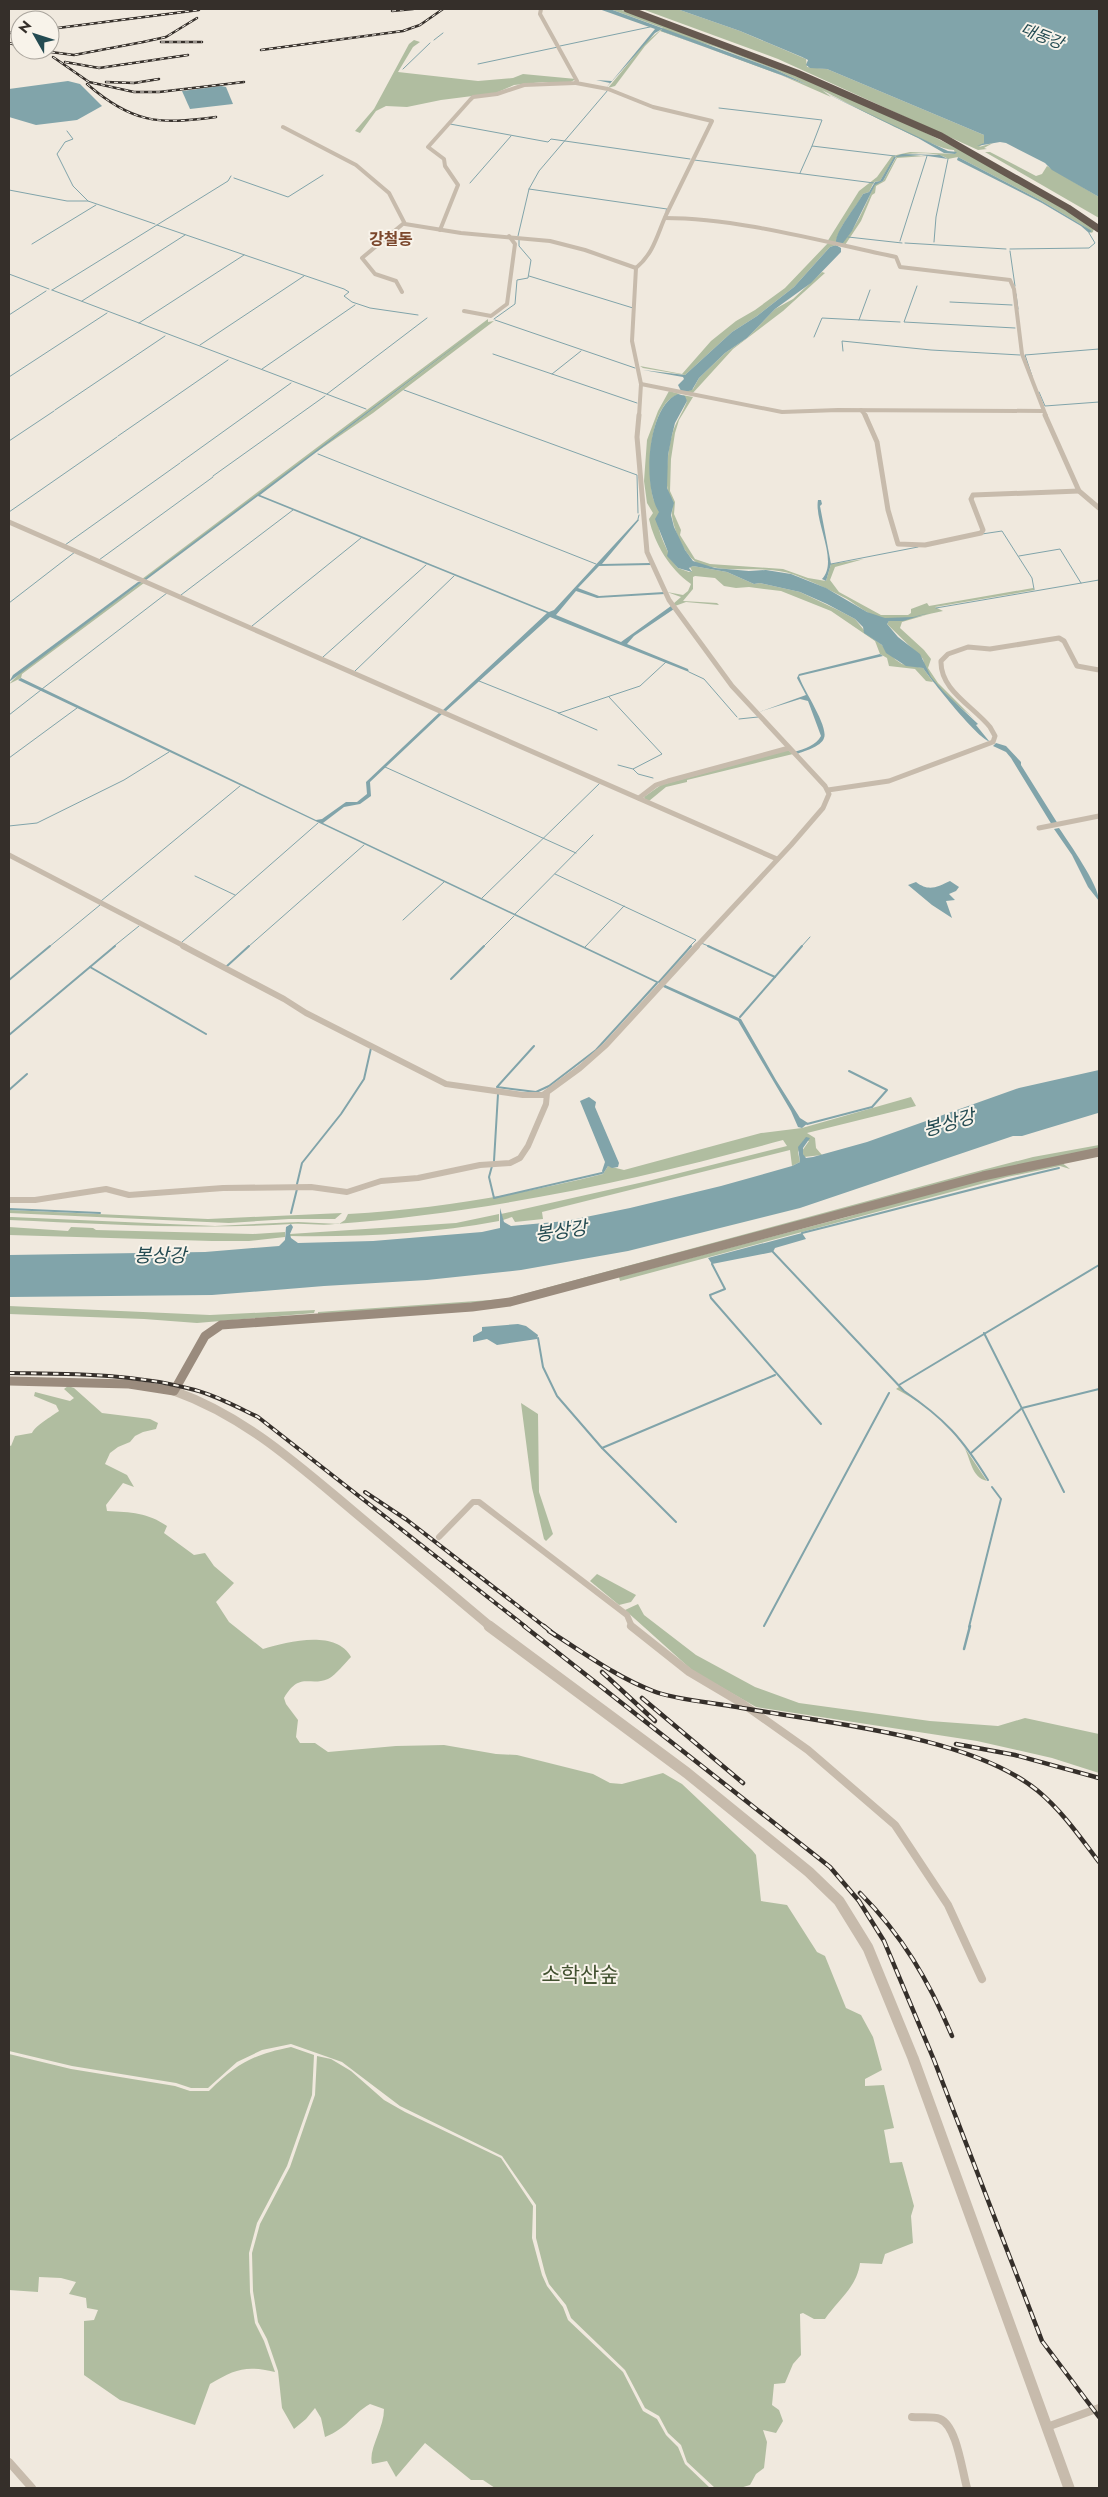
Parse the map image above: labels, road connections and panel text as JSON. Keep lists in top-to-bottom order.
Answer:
{
  "districts": ["강철동"],
  "water": ["대동강", "봉상강"],
  "parks": ["소학산숲"],
  "north": "top left"
}
